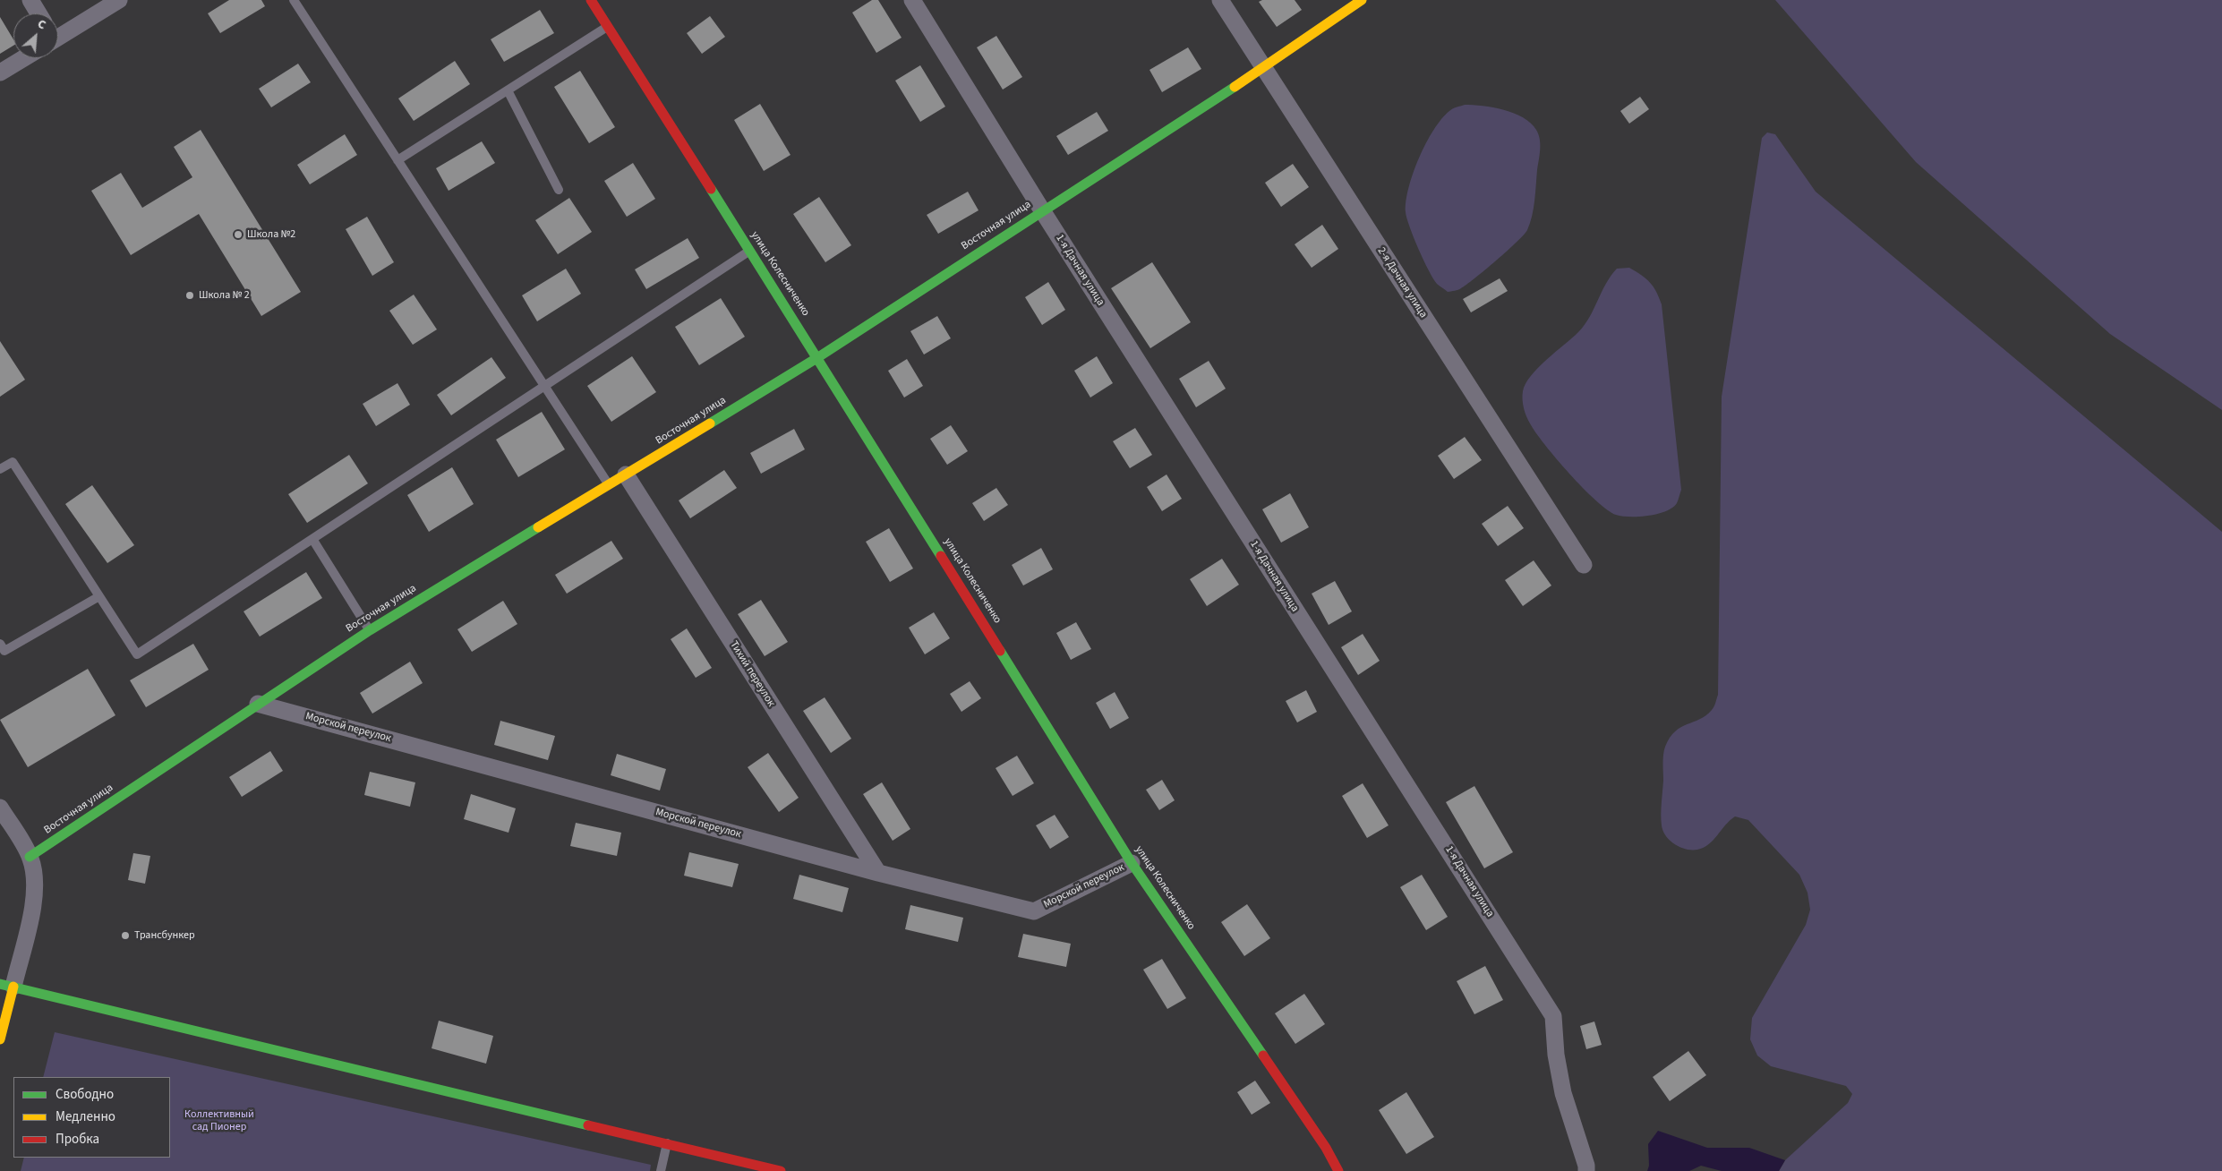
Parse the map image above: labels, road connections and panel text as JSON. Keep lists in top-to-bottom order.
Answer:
{
  "streets": {
    "street": [
      "Восточная улица",
      "1-я Дачная улица",
      "улица Колесниченко",
      "2-я Дачная улица",
      "Тихий переулок",
      "Морской переулок"
    ]
  },
  "crossings": [
    ["Восточная улица", "1-я Дачная улица"],
    ["Восточная улица", "улица Колесниченко"],
    ["Восточная улица", "2-я Дачная улица"],
    ["Восточная улица", "Тихий переулок"],
    ["Восточная улица", "Морской переулок"],
    ["улица Колесниченко", "Морской переулок"],
    ["Тихий переулок", "Морской переулок"]
  ],
  "parks": ["Коллективный сад Пионер"],
  "places": ["Школа №2", "Школа № 2", "Трансбункер"],
  "legend": ["Свободно", "Медленно", "Пробка"],
  "north": "top right"
}
